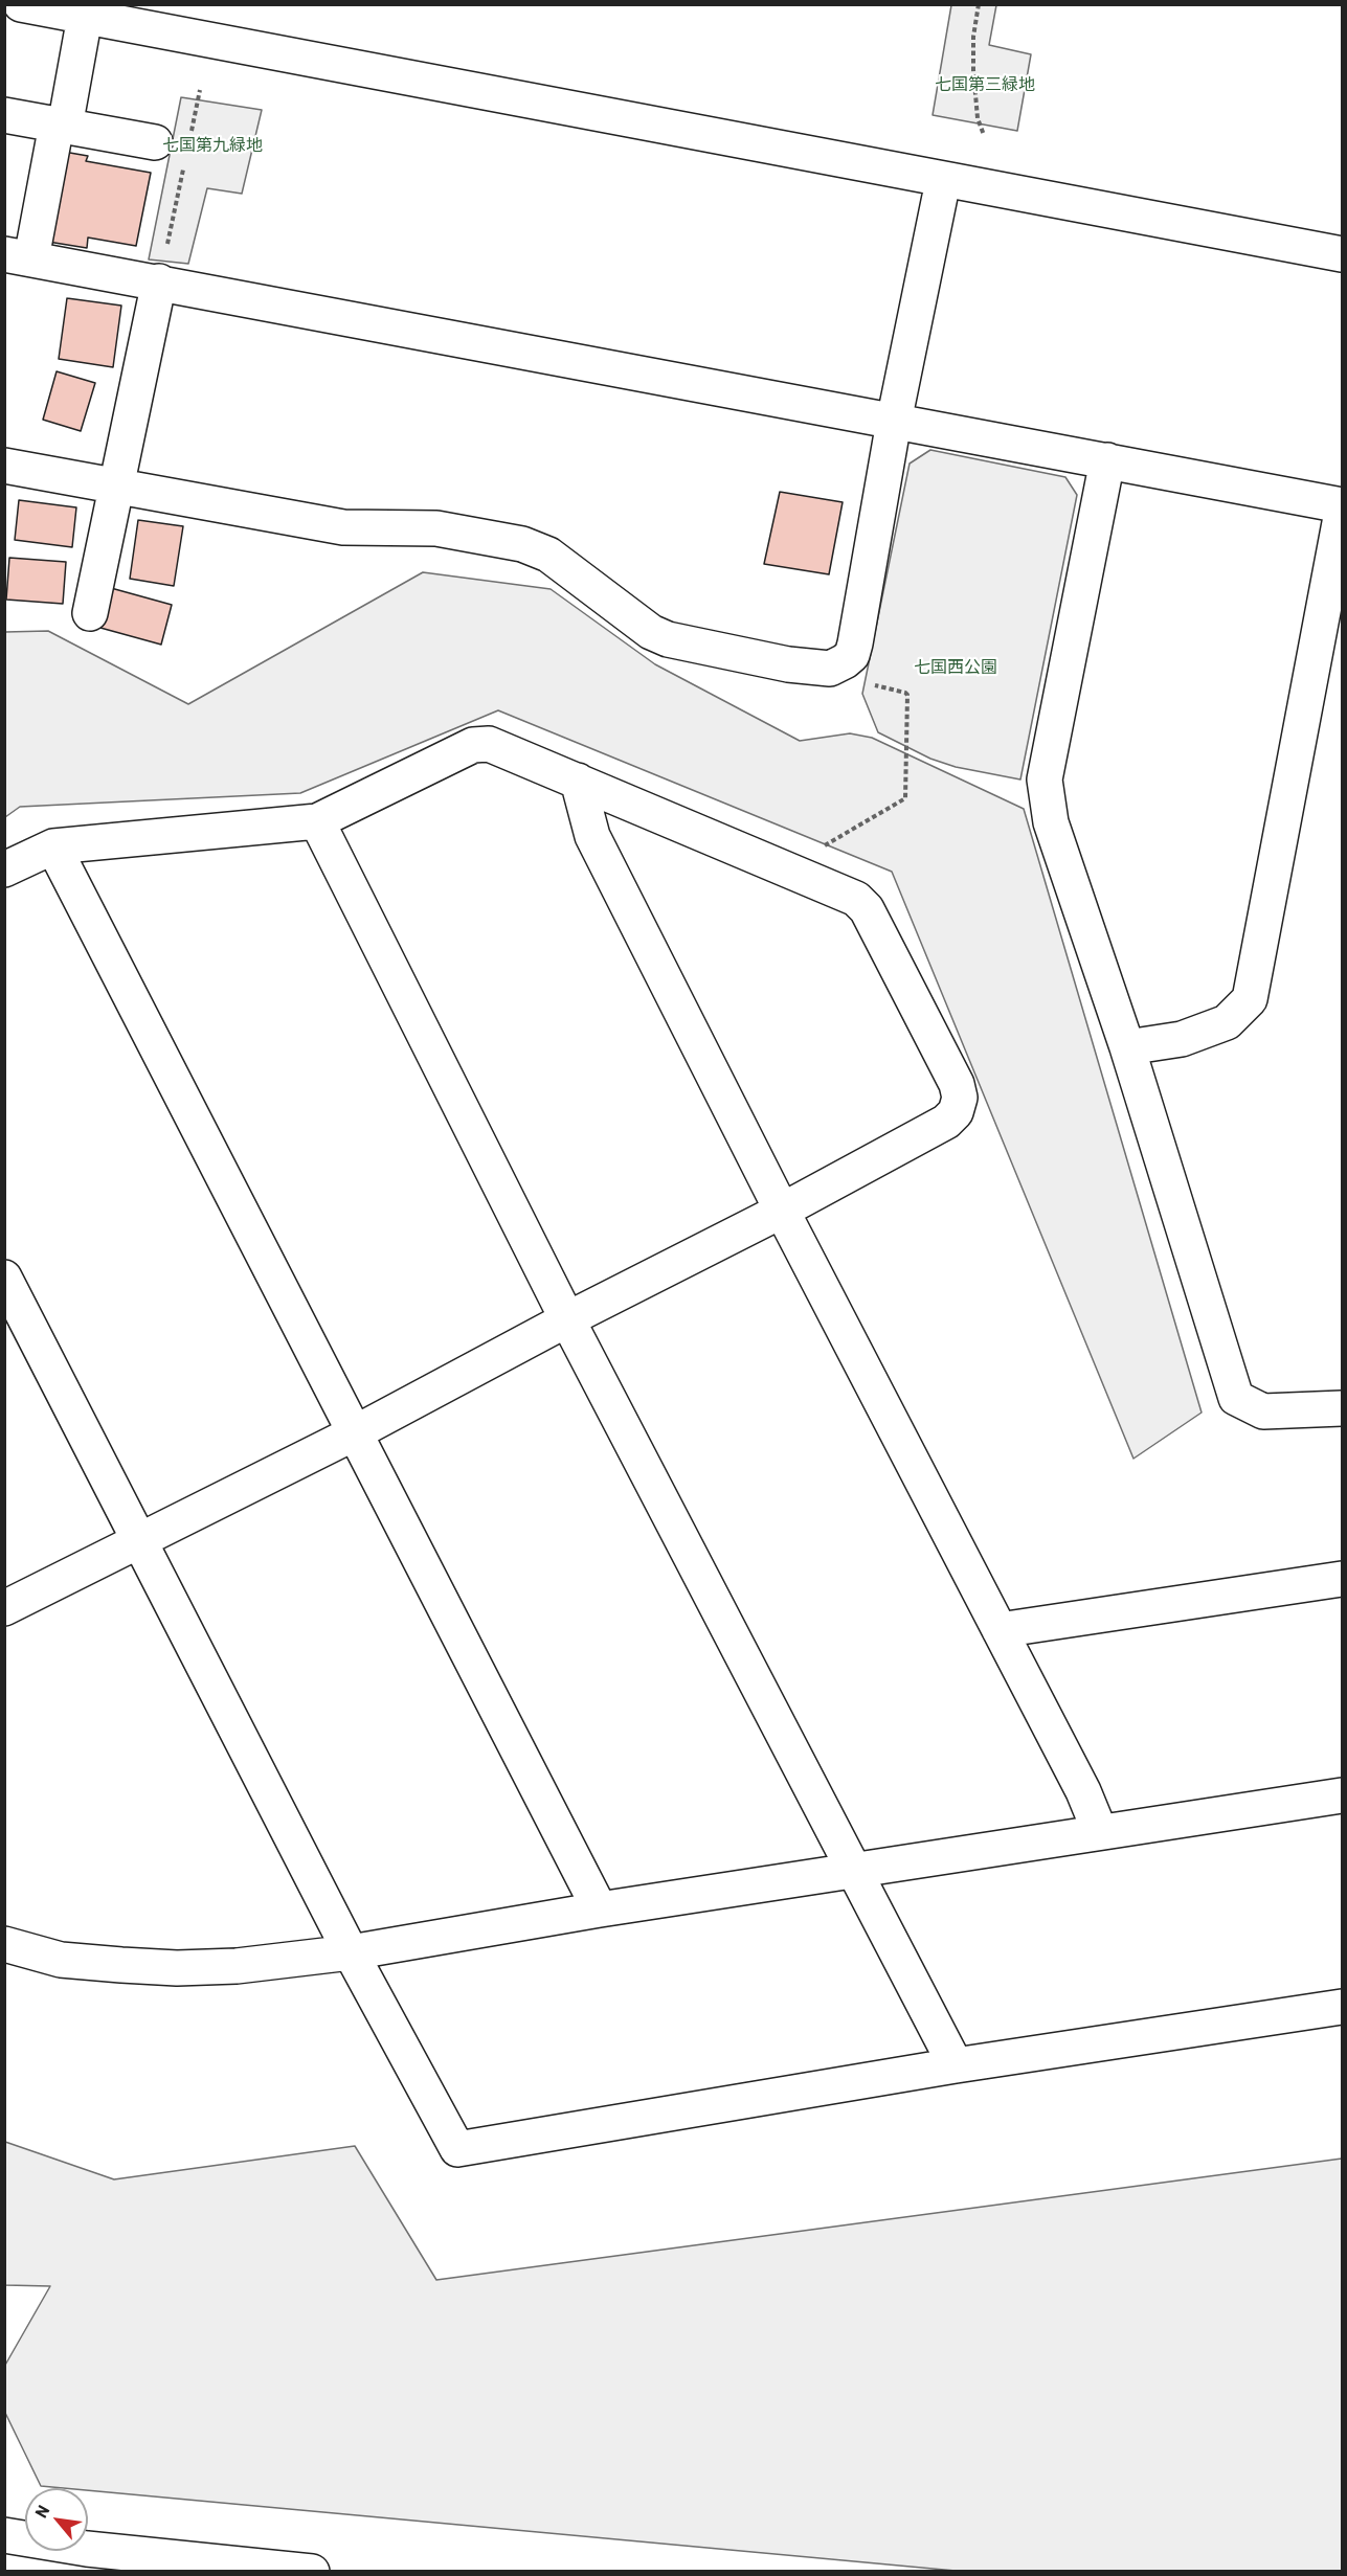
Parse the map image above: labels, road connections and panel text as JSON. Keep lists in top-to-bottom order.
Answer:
{
  "parks": ["七国第三緑地", "七国第九緑地", "七国西公園"],
  "north": "top left"
}
